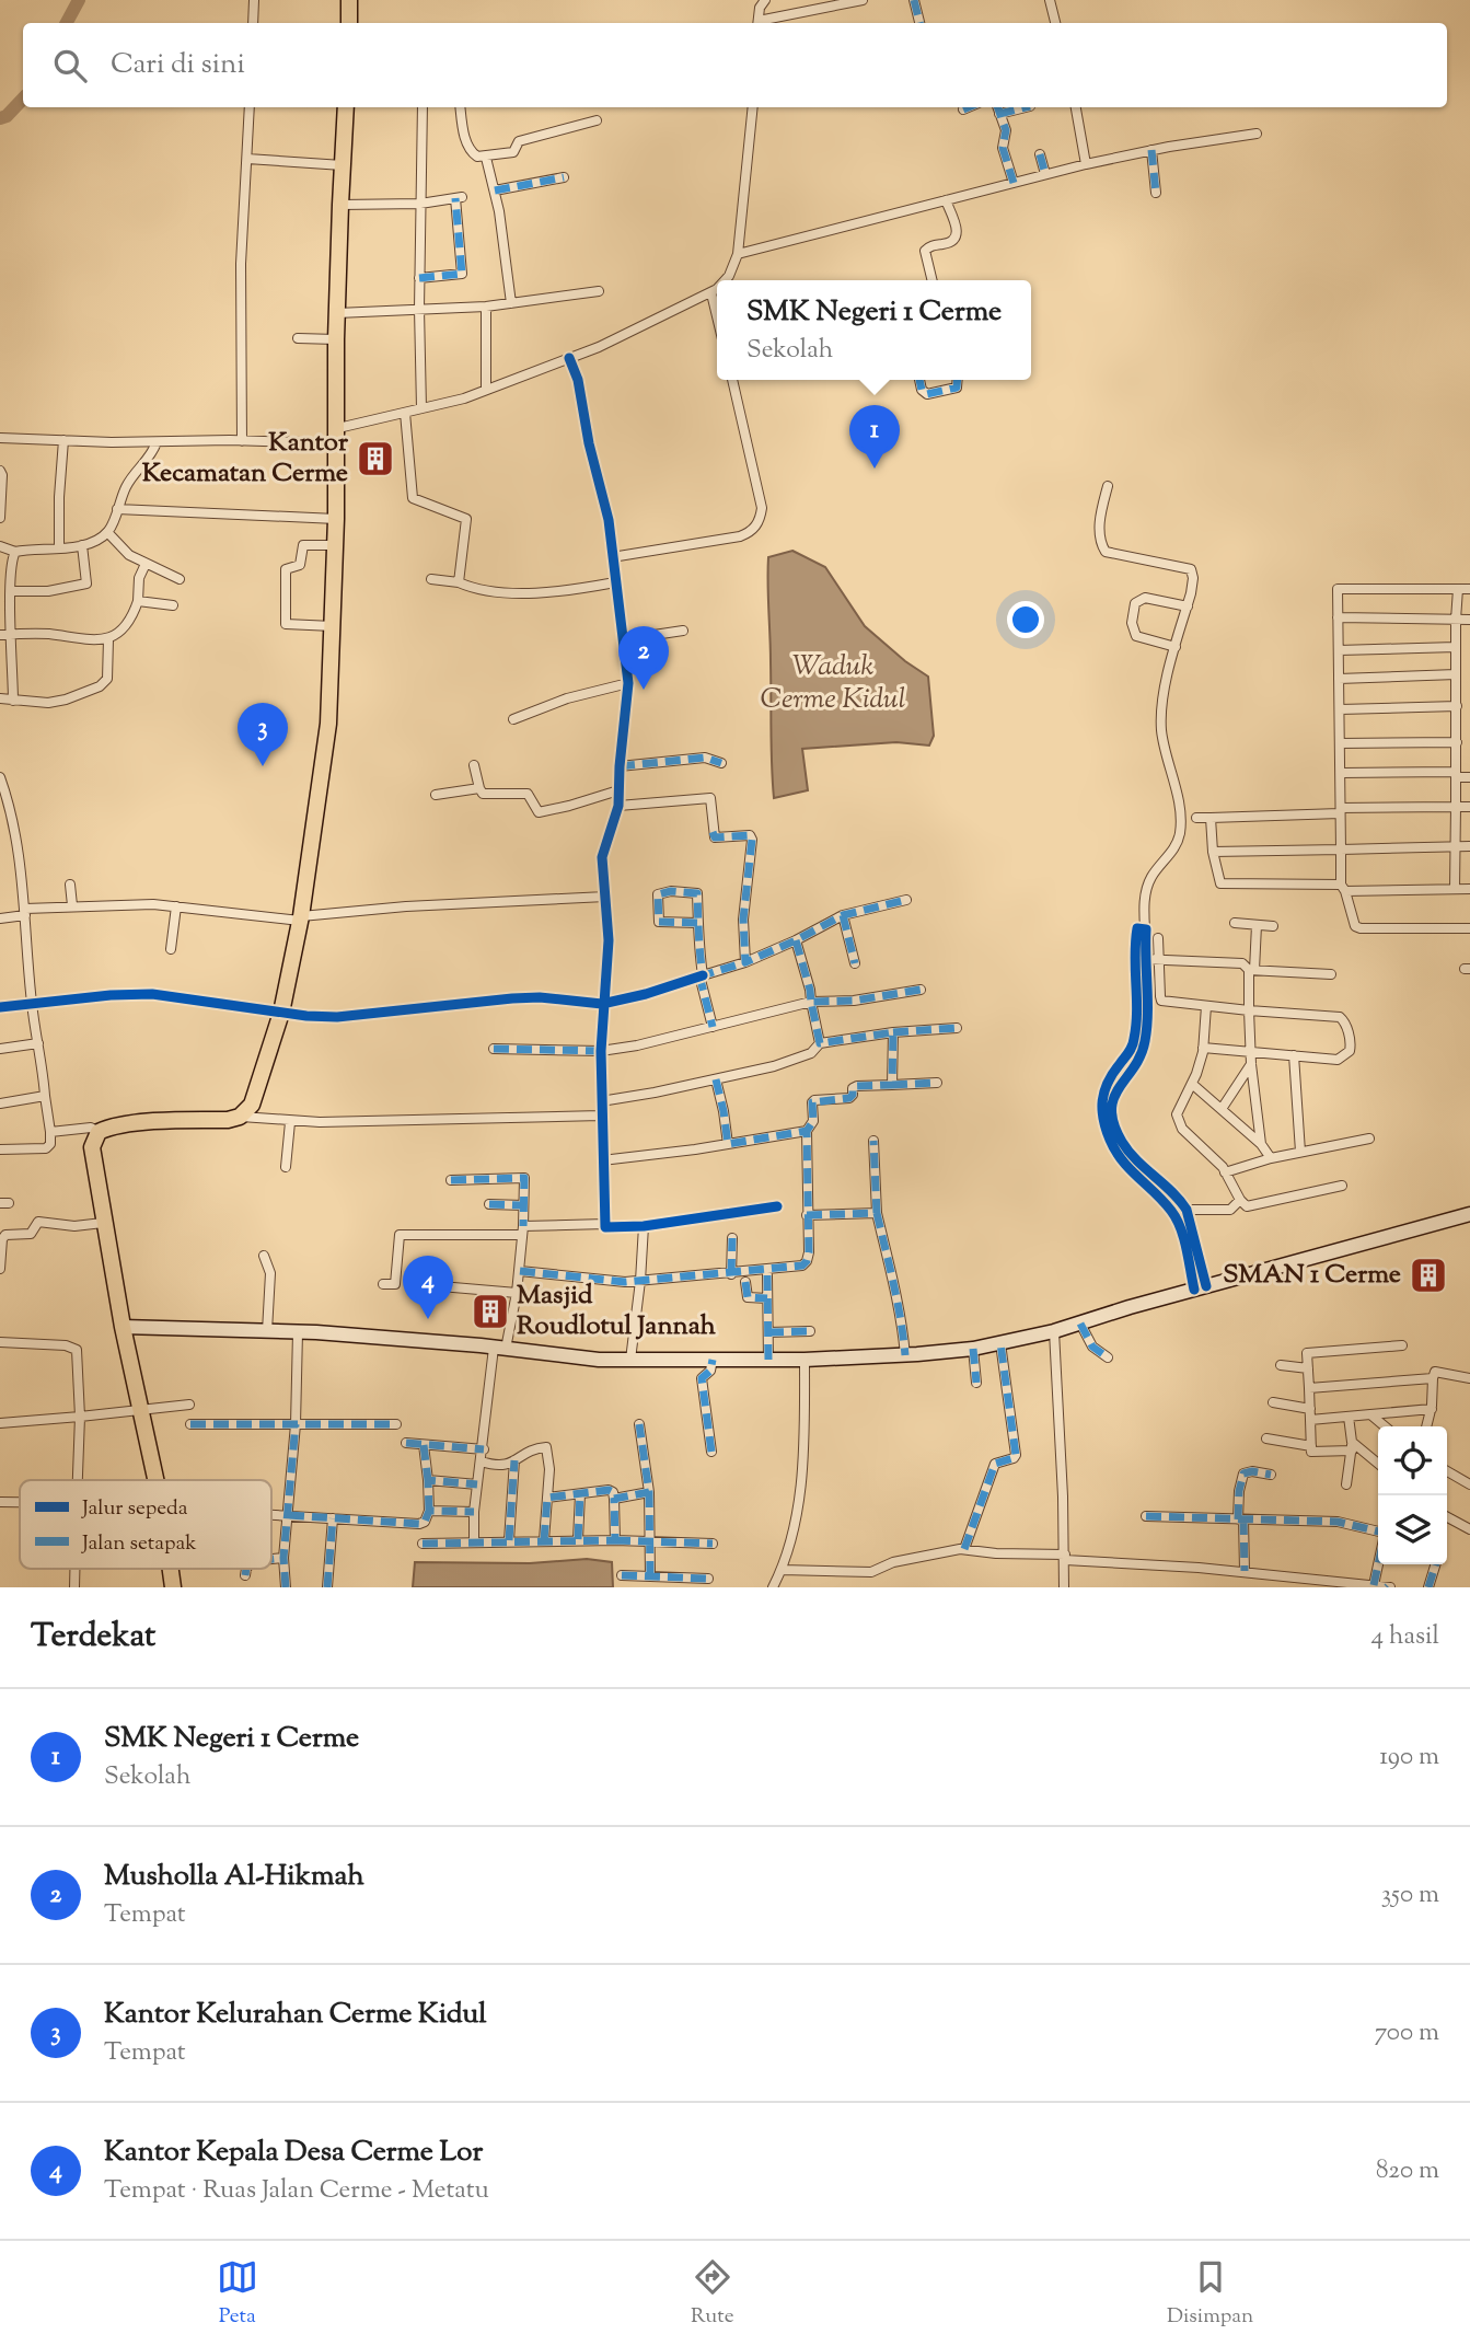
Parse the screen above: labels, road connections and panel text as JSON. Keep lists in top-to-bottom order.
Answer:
{
  "water": ["Waduk Cerme Kidul"],
  "places": {
    "building": ["Kantor Kecamatan Cerme", "SMAN 1 Cerme", "Masjid Roudlotul Jannah"]
  },
  "legend": ["Jalur sepeda", "Jalan setapak"],
  "page": {
    "search": "Cari di sini",
    "popup": ["SMK Negeri 1 Cerme", "Sekolah"],
    "pins": [
      "1",
      "2",
      "3",
      "4"
    ],
    "heading": ["Terdekat", "4 hasil"],
    "list": [
      {
        "mark": "1",
        "name": "SMK Negeri 1 Cerme",
        "note": "Sekolah",
        "value": "190 m"
      },
      {
        "mark": "2",
        "name": "Musholla Al-Hikmah",
        "note": "Tempat",
        "value": "350 m"
      },
      {
        "mark": "3",
        "name": "Kantor Kelurahan Cerme Kidul",
        "note": "Tempat",
        "value": "700 m"
      },
      {
        "mark": "4",
        "name": "Kantor Kepala Desa Cerme Lor",
        "note": "Tempat · Ruas Jalan Cerme - Metatu",
        "value": "820 m"
      }
    ],
    "nav": ["Peta", "Rute", "Disimpan"]
  }
}
